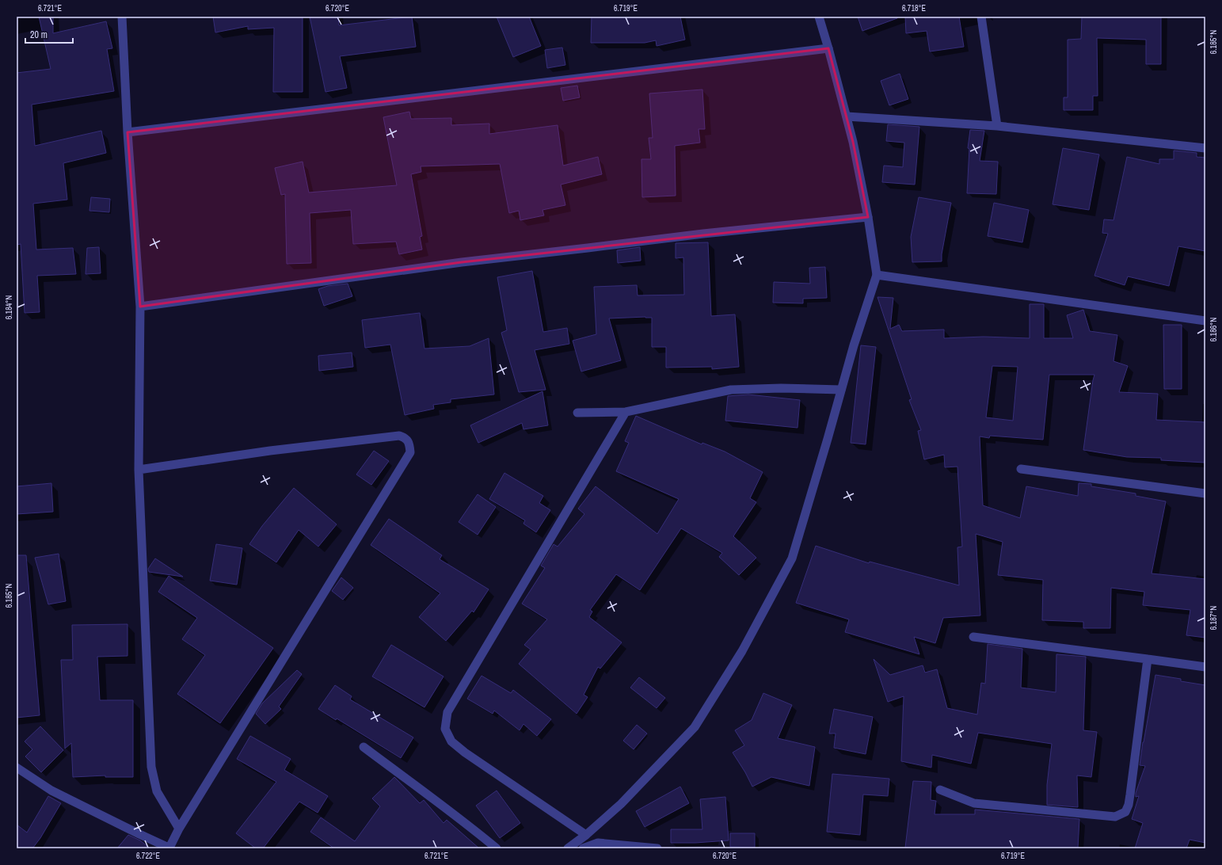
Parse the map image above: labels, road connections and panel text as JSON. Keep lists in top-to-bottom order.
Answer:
{
  "scale_bar": "20 m",
  "coordinates": [
    "6.721°E",
    "6.720°E",
    "6.719°E",
    "6.718°E",
    "6.185°N",
    "6.184°N",
    "6.186°N",
    "6.187°N",
    "6.722°E"
  ]
}
